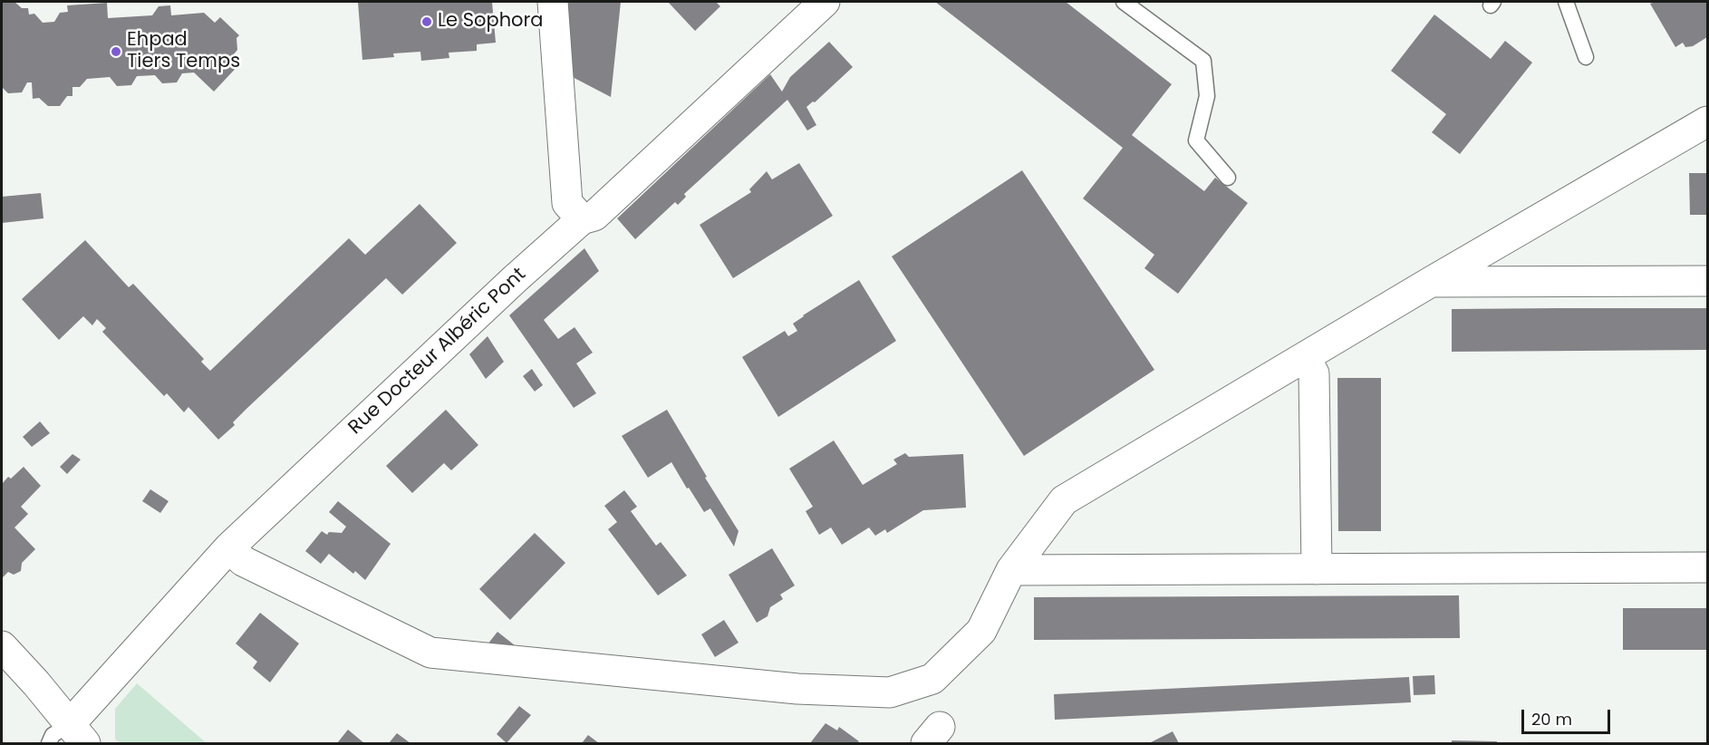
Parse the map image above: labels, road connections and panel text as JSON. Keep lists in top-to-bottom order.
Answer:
{
  "streets": {
    "street": ["Rue Docteur Albéric Pont"]
  },
  "places": ["Le Sophora", "Ehpad Tiers Temps"],
  "scale_bar": "20 m"
}
